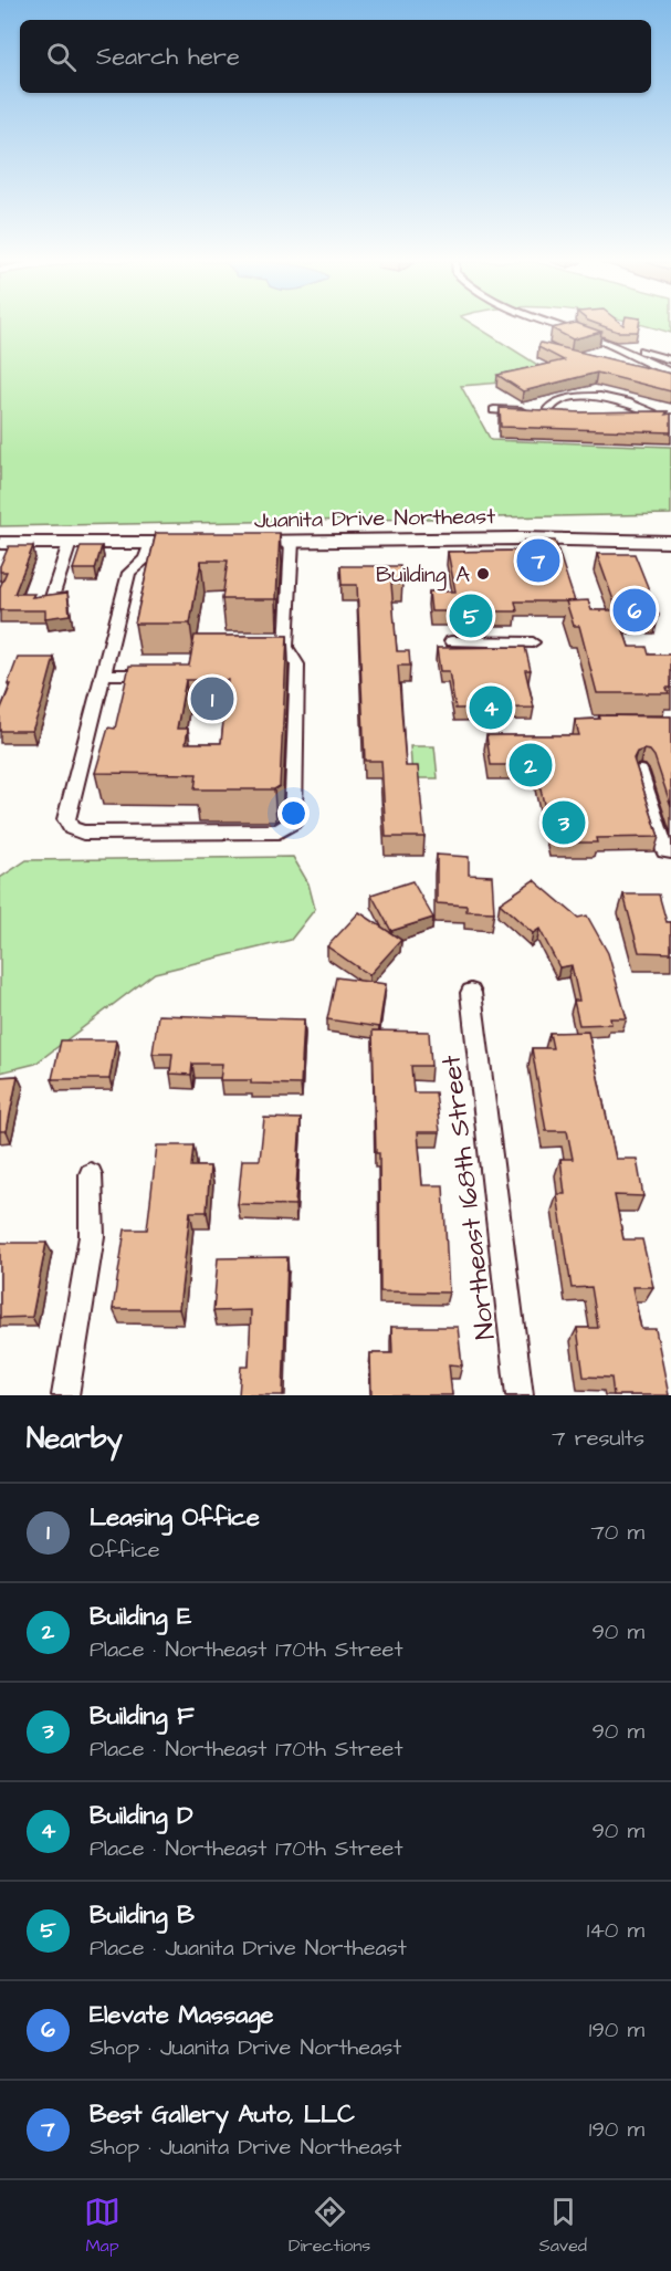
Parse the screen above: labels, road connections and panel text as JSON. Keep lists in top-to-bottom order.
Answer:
{
  "streets": {
    "main road": ["Juanita Drive Northeast"],
    "street": ["Northeast 168th Street"]
  },
  "places": ["Building A"],
  "page": {
    "search": "Search here",
    "pins": [
      "7",
      "6",
      "5",
      "1",
      "4",
      "2",
      "3"
    ],
    "heading": ["Nearby", "7 results"],
    "list": [
      {
        "mark": "1",
        "name": "Leasing Office",
        "note": "Office",
        "value": "70 m"
      },
      {
        "mark": "2",
        "name": "Building E",
        "note": "Place · Northeast 170th Street",
        "value": "90 m"
      },
      {
        "mark": "3",
        "name": "Building F",
        "note": "Place · Northeast 170th Street",
        "value": "90 m"
      },
      {
        "mark": "4",
        "name": "Building D",
        "note": "Place · Northeast 170th Street",
        "value": "90 m"
      },
      {
        "mark": "5",
        "name": "Building B",
        "note": "Place · Juanita Drive Northeast",
        "value": "140 m"
      },
      {
        "mark": "6",
        "name": "Elevate Massage",
        "note": "Shop · Juanita Drive Northeast",
        "value": "190 m"
      },
      {
        "mark": "7",
        "name": "Best Gallery Auto, LLC",
        "note": "Shop · Juanita Drive Northeast",
        "value": "190 m"
      }
    ],
    "nav": ["Map", "Directions", "Saved"]
  }
}
